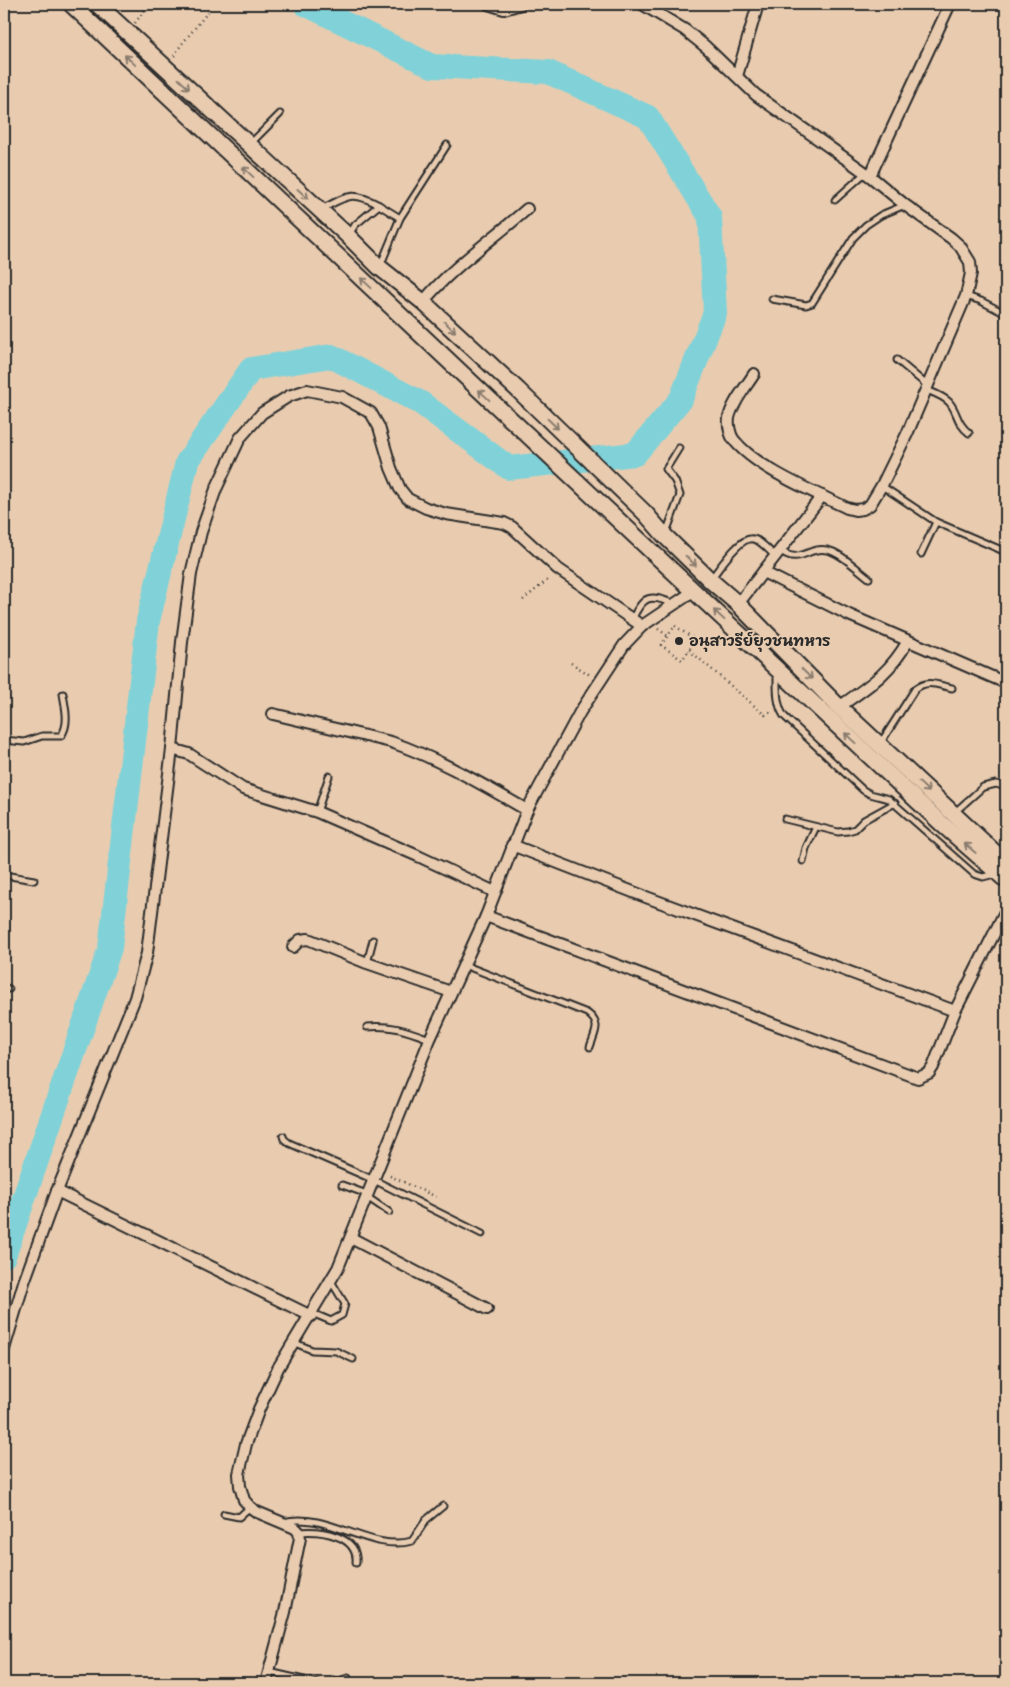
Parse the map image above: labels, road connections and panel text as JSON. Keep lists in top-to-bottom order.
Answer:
{
  "places": ["อนุสาวรีย์ยุวชนทหาร"]
}
